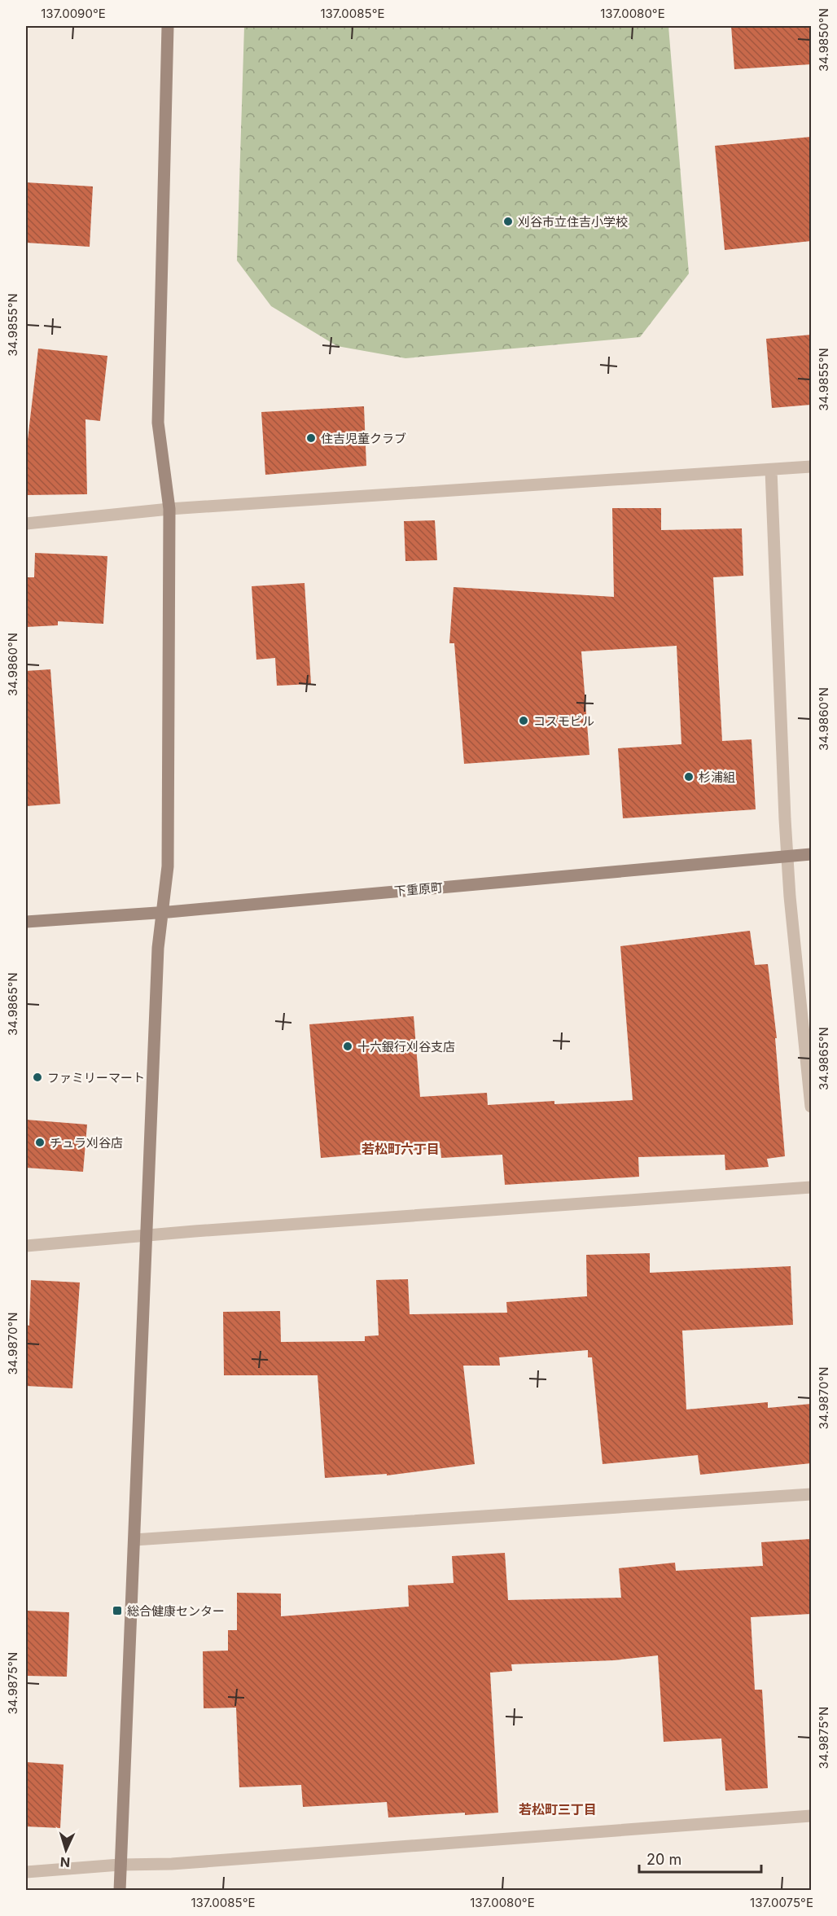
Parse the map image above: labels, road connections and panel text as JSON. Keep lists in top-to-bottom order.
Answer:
{
  "streets": {
    "street": ["下重原町"]
  },
  "districts": ["若松町六丁目", "若松町三丁目"],
  "places": {
    "other": [
      "刈谷市立住吉小学校",
      "住吉児童クラブ",
      "コスモビル",
      "杉浦組",
      "十六銀行刈谷支店",
      "ファミリーマート",
      "チュラ刈谷店"
    ],
    "transit": ["総合健康センター"]
  },
  "scale_bar": "20 m",
  "north": "bottom",
  "coordinates": [
    "137.0090°E",
    "137.0085°E",
    "137.0080°E",
    "34.9850°N",
    "34.9855°N",
    "34.9860°N",
    "34.9865°N",
    "34.9870°N",
    "34.9875°N",
    "137.0075°E"
  ]
}
